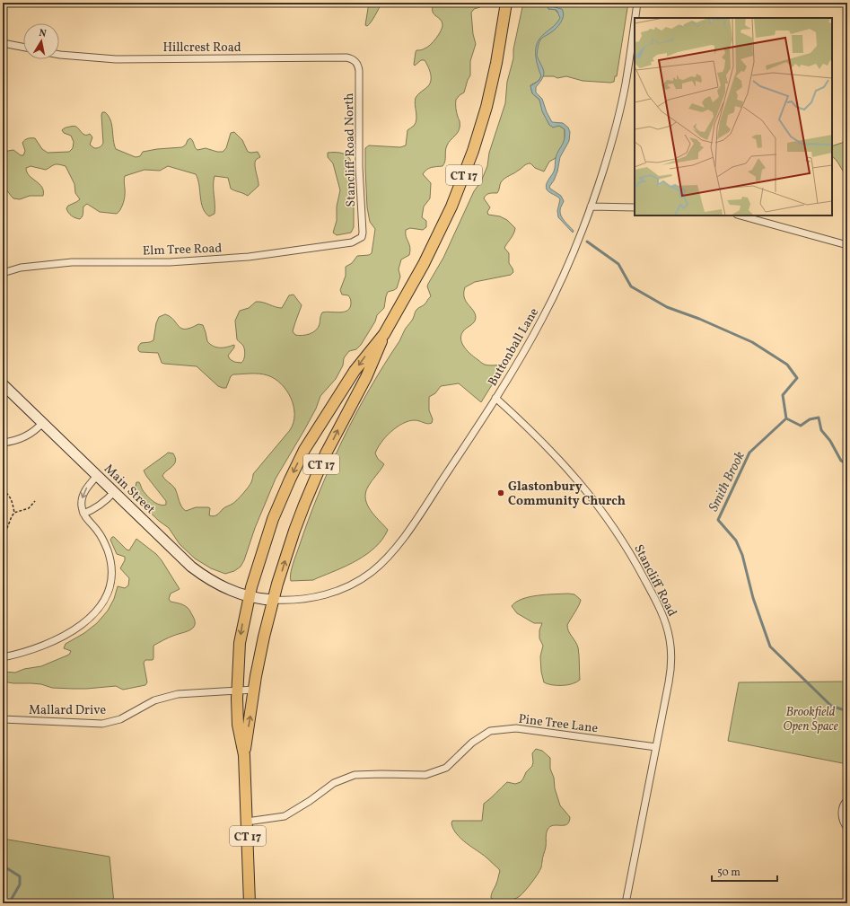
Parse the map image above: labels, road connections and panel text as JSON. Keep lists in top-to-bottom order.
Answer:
{
  "streets": {
    "main road": ["CT 17", "Main Street"],
    "street": [
      "Hillcrest Road",
      "Stancliff Road North",
      "Elm Tree Road",
      "Buttonball Lane",
      "Stancliff Road",
      "Mallard Drive",
      "Pine Tree Lane"
    ]
  },
  "crossings": [
    ["Hillcrest Road", "Stancliff Road North"],
    ["Stancliff Road North", "Elm Tree Road"],
    ["CT 17", "Buttonball Lane"],
    ["CT 17", "Main Street"],
    ["CT 17", "Mallard Drive"],
    ["CT 17", "Pine Tree Lane"],
    ["Buttonball Lane", "Main Street"],
    ["Buttonball Lane", "Stancliff Road"],
    ["Stancliff Road", "Pine Tree Lane"]
  ],
  "water": ["Smith Brook"],
  "parks": ["Brookfield Open Space"],
  "places": ["Glastonbury Community Church"],
  "scale_bar": "50 m",
  "north": "top"
}
